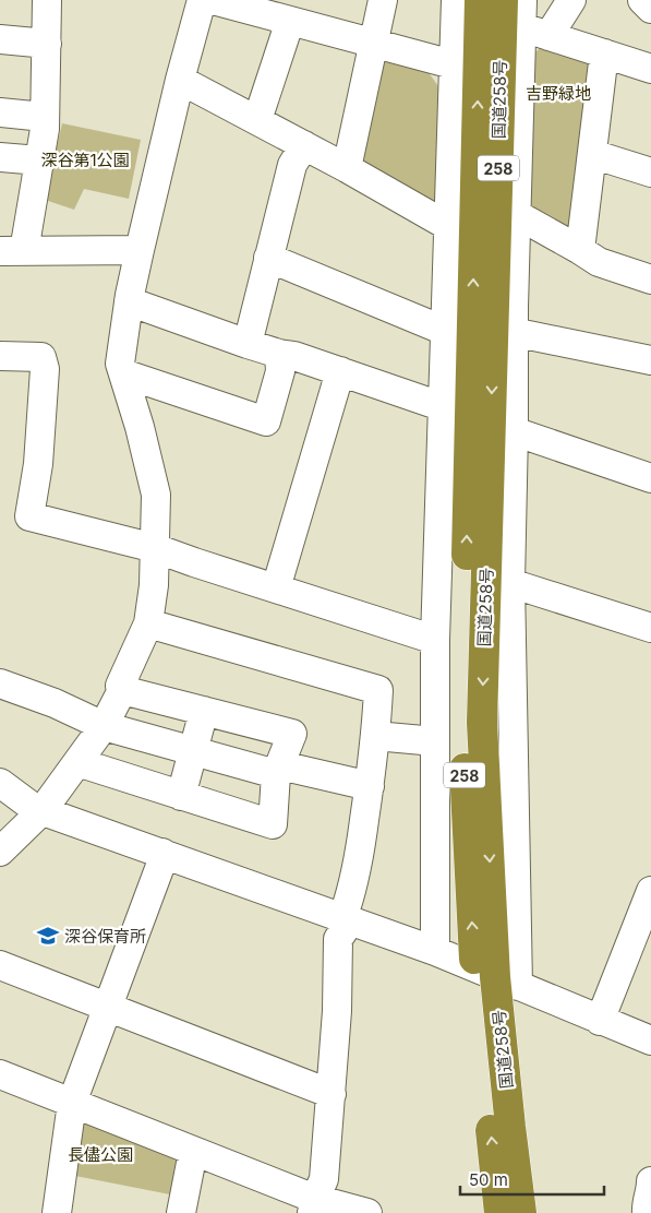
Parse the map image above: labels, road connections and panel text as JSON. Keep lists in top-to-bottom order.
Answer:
{
  "streets": {
    "highway": ["国道258号", "258"]
  },
  "parks": ["吉野緑地", "深谷第1公園", "長儘公園"],
  "places": {
    "school or university": ["深谷保育所"]
  },
  "scale_bar": "50 m"
}
